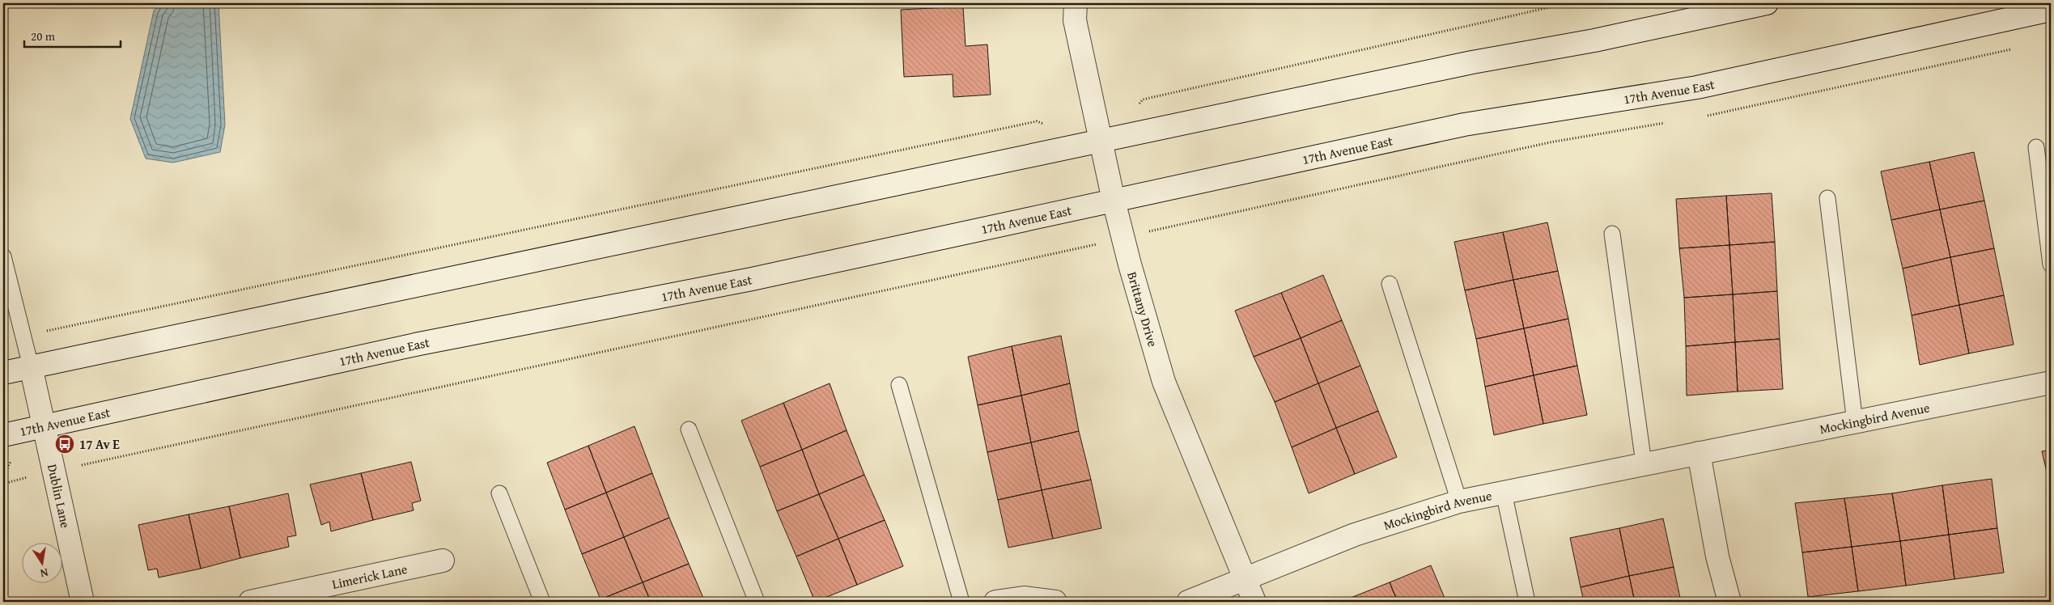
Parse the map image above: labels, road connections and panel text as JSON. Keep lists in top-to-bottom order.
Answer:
{
  "streets": {
    "street": [
      "17th Avenue East",
      "Brittany Drive",
      "Mockingbird Avenue",
      "Dublin Lane",
      "Limerick Lane"
    ]
  },
  "crossings": [
    ["17th Avenue East", "Brittany Drive"],
    ["17th Avenue East", "Dublin Lane"],
    ["Brittany Drive", "Mockingbird Avenue"]
  ],
  "places": {
    "bus stop": ["17 Av E"]
  },
  "scale_bar": "20 m",
  "north": "bottom"
}
